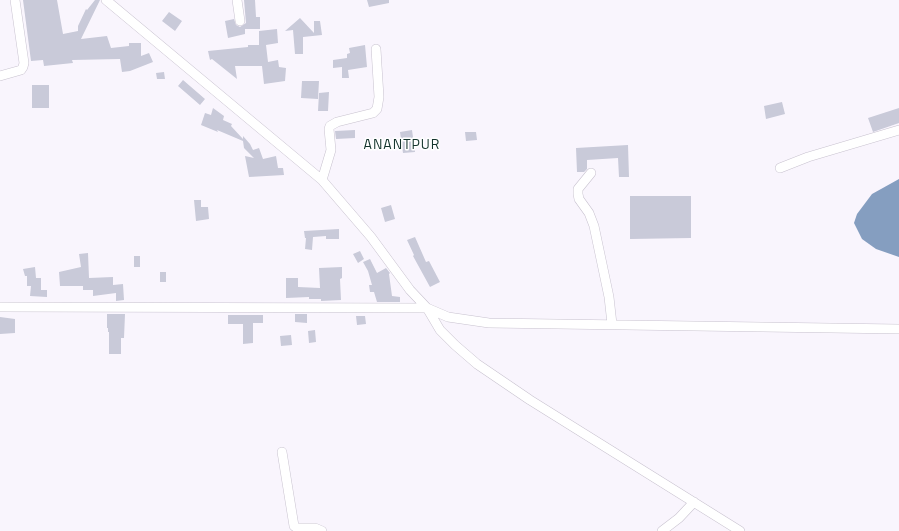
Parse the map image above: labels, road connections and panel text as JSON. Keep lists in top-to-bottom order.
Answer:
{
  "districts": ["ANANTPUR"]
}
